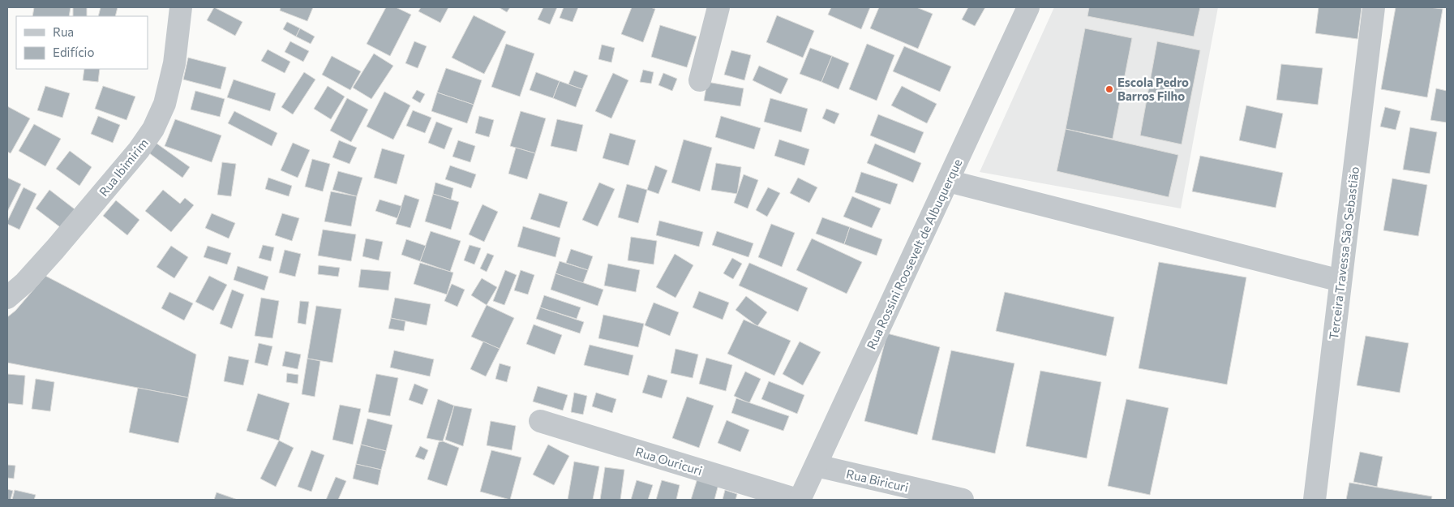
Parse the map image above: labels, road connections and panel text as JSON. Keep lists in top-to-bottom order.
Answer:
{
  "streets": {
    "street": [
      "Rua Ibimirim",
      "Terceira Travessa São Sebastião",
      "Rua Rossini Roosevelt de Albuquerque",
      "Rua Ouricuri",
      "Rua Biricuri"
    ]
  },
  "crossings": [
    ["Rua Rossini Roosevelt de Albuquerque", "Rua Ouricuri"],
    ["Rua Rossini Roosevelt de Albuquerque", "Rua Biricuri"]
  ],
  "places": ["Escola Pedro Barros Filho"],
  "legend": ["Rua", "Edifício"]
}
